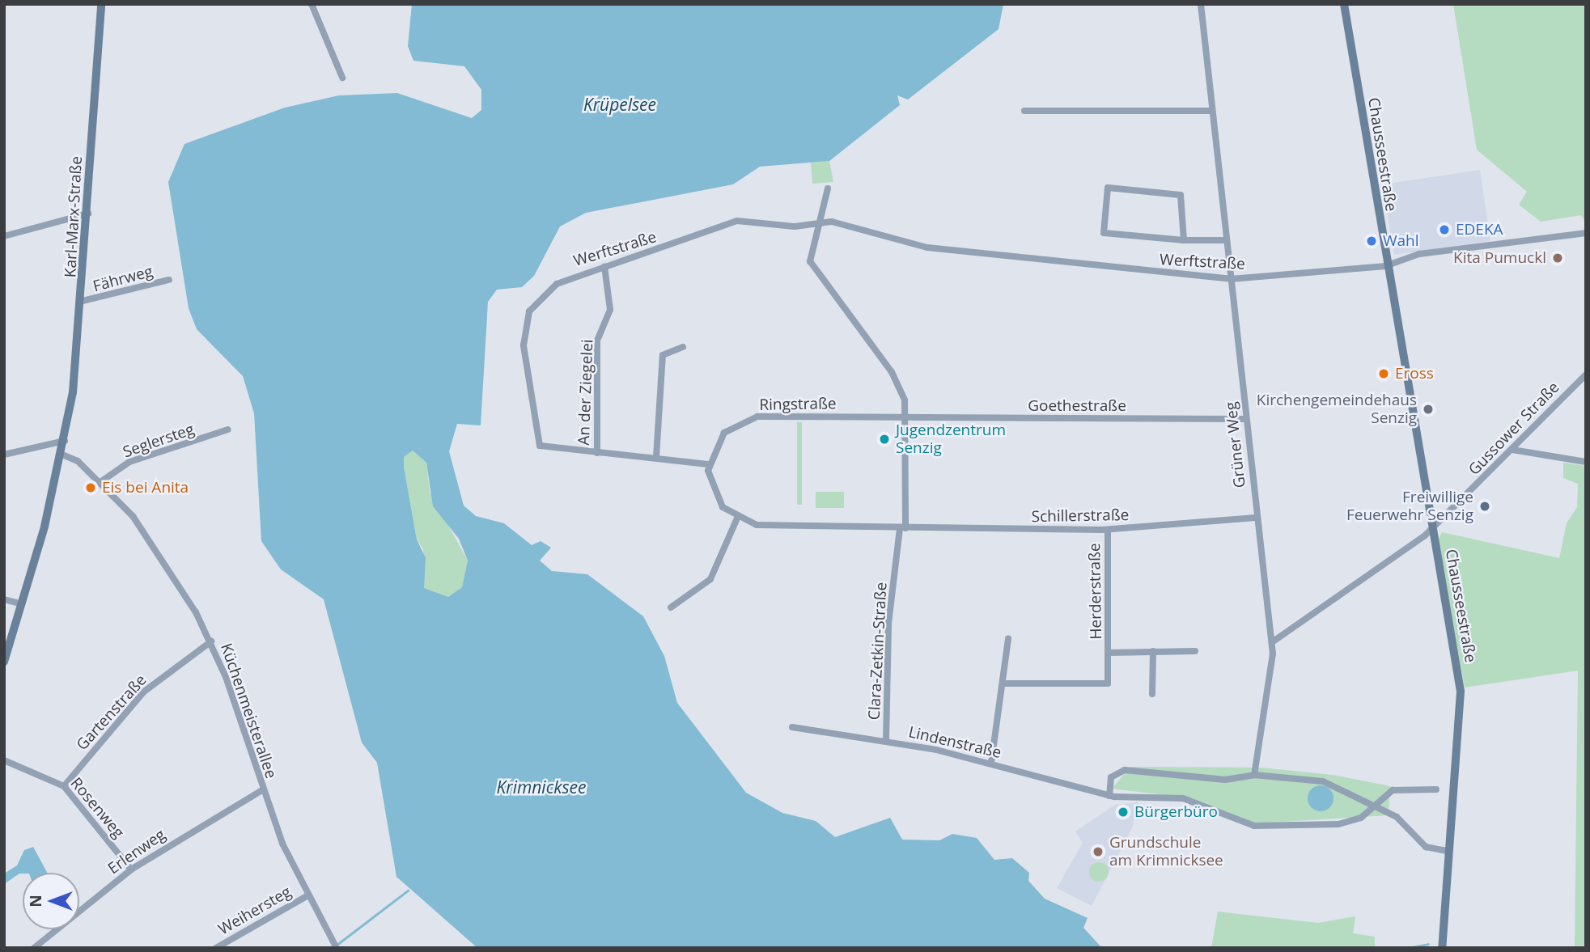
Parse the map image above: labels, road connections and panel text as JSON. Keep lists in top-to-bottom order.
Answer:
{
  "streets": {
    "main road": ["Chausseestraße", "Karl-Marx-Straße"],
    "street": [
      "Werftstraße",
      "Fährweg",
      "An der Ziegelei",
      "Ringstraße",
      "Goethestraße",
      "Gussower Straße",
      "Seglersteg",
      "Grüner Weg",
      "Schillerstraße",
      "Herderstraße",
      "Clara-Zetkin-Straße",
      "Küchenmeisterallee",
      "Gartenstraße",
      "Lindenstraße",
      "Rosenweg",
      "Erlenweg",
      "Weihersteg"
    ]
  },
  "crossings": [
    ["Chausseestraße", "Werftstraße"],
    ["Chausseestraße", "Gussower Straße"],
    ["Karl-Marx-Straße", "Fährweg"],
    ["Karl-Marx-Straße", "Küchenmeisterallee"],
    ["Werftstraße", "An der Ziegelei"],
    ["Werftstraße", "Grüner Weg"],
    ["Ringstraße", "Goethestraße"],
    ["Ringstraße", "Clara-Zetkin-Straße"],
    ["Goethestraße", "Grüner Weg"],
    ["Goethestraße", "Clara-Zetkin-Straße"],
    ["Gussower Straße", "Grüner Weg"],
    ["Seglersteg", "Küchenmeisterallee"],
    ["Grüner Weg", "Schillerstraße"],
    ["Schillerstraße", "Herderstraße"],
    ["Schillerstraße", "Clara-Zetkin-Straße"],
    ["Clara-Zetkin-Straße", "Lindenstraße"],
    ["Küchenmeisterallee", "Gartenstraße"],
    ["Küchenmeisterallee", "Erlenweg"],
    ["Küchenmeisterallee", "Weihersteg"],
    ["Gartenstraße", "Rosenweg"],
    ["Rosenweg", "Erlenweg"]
  ],
  "water": ["Krüpelsee", "Krimnicksee"],
  "places": [
    "EDEKA",
    "Wahl",
    "Kita Pumuckl",
    "Eross",
    "Kirchengemeindehaus Senzig",
    "Jugendzentrum Senzig",
    "Eis bei Anita",
    "Freiwillige Feuerwehr Senzig",
    "Bürgerbüro",
    "Grundschule am Krimnicksee"
  ],
  "north": "left"
}
